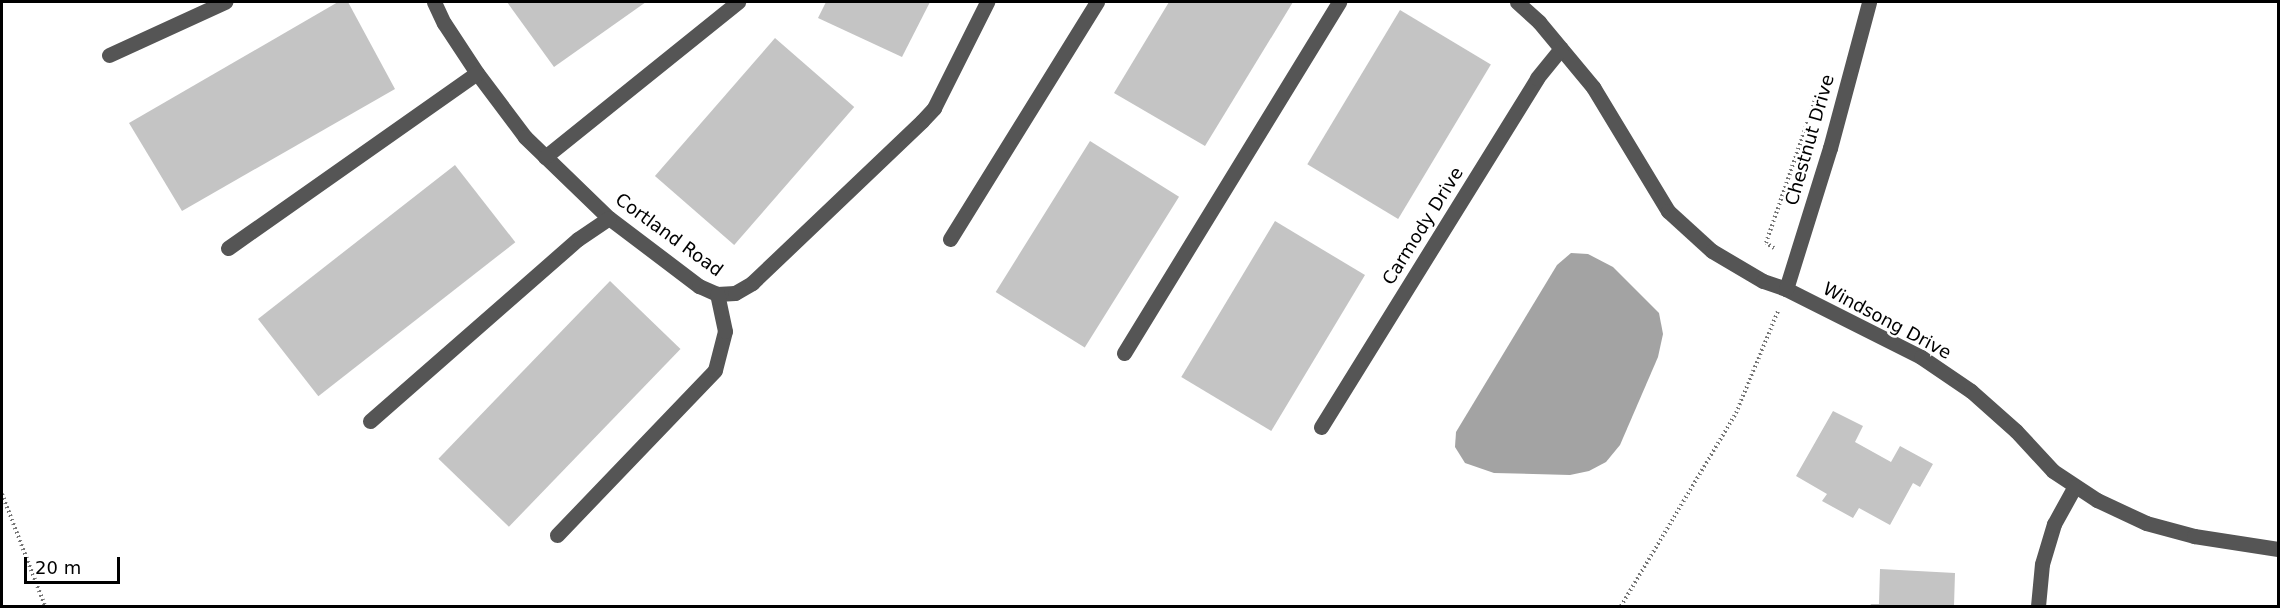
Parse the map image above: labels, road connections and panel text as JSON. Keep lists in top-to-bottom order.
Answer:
{
  "streets": {
    "street": [
      "Chestnut Drive",
      "Carmody Drive",
      "Cortland Road",
      "Windsong Drive"
    ]
  },
  "crossings": [
    ["Chestnut Drive", "Windsong Drive"]
  ],
  "scale_bar": "20 m"
}
